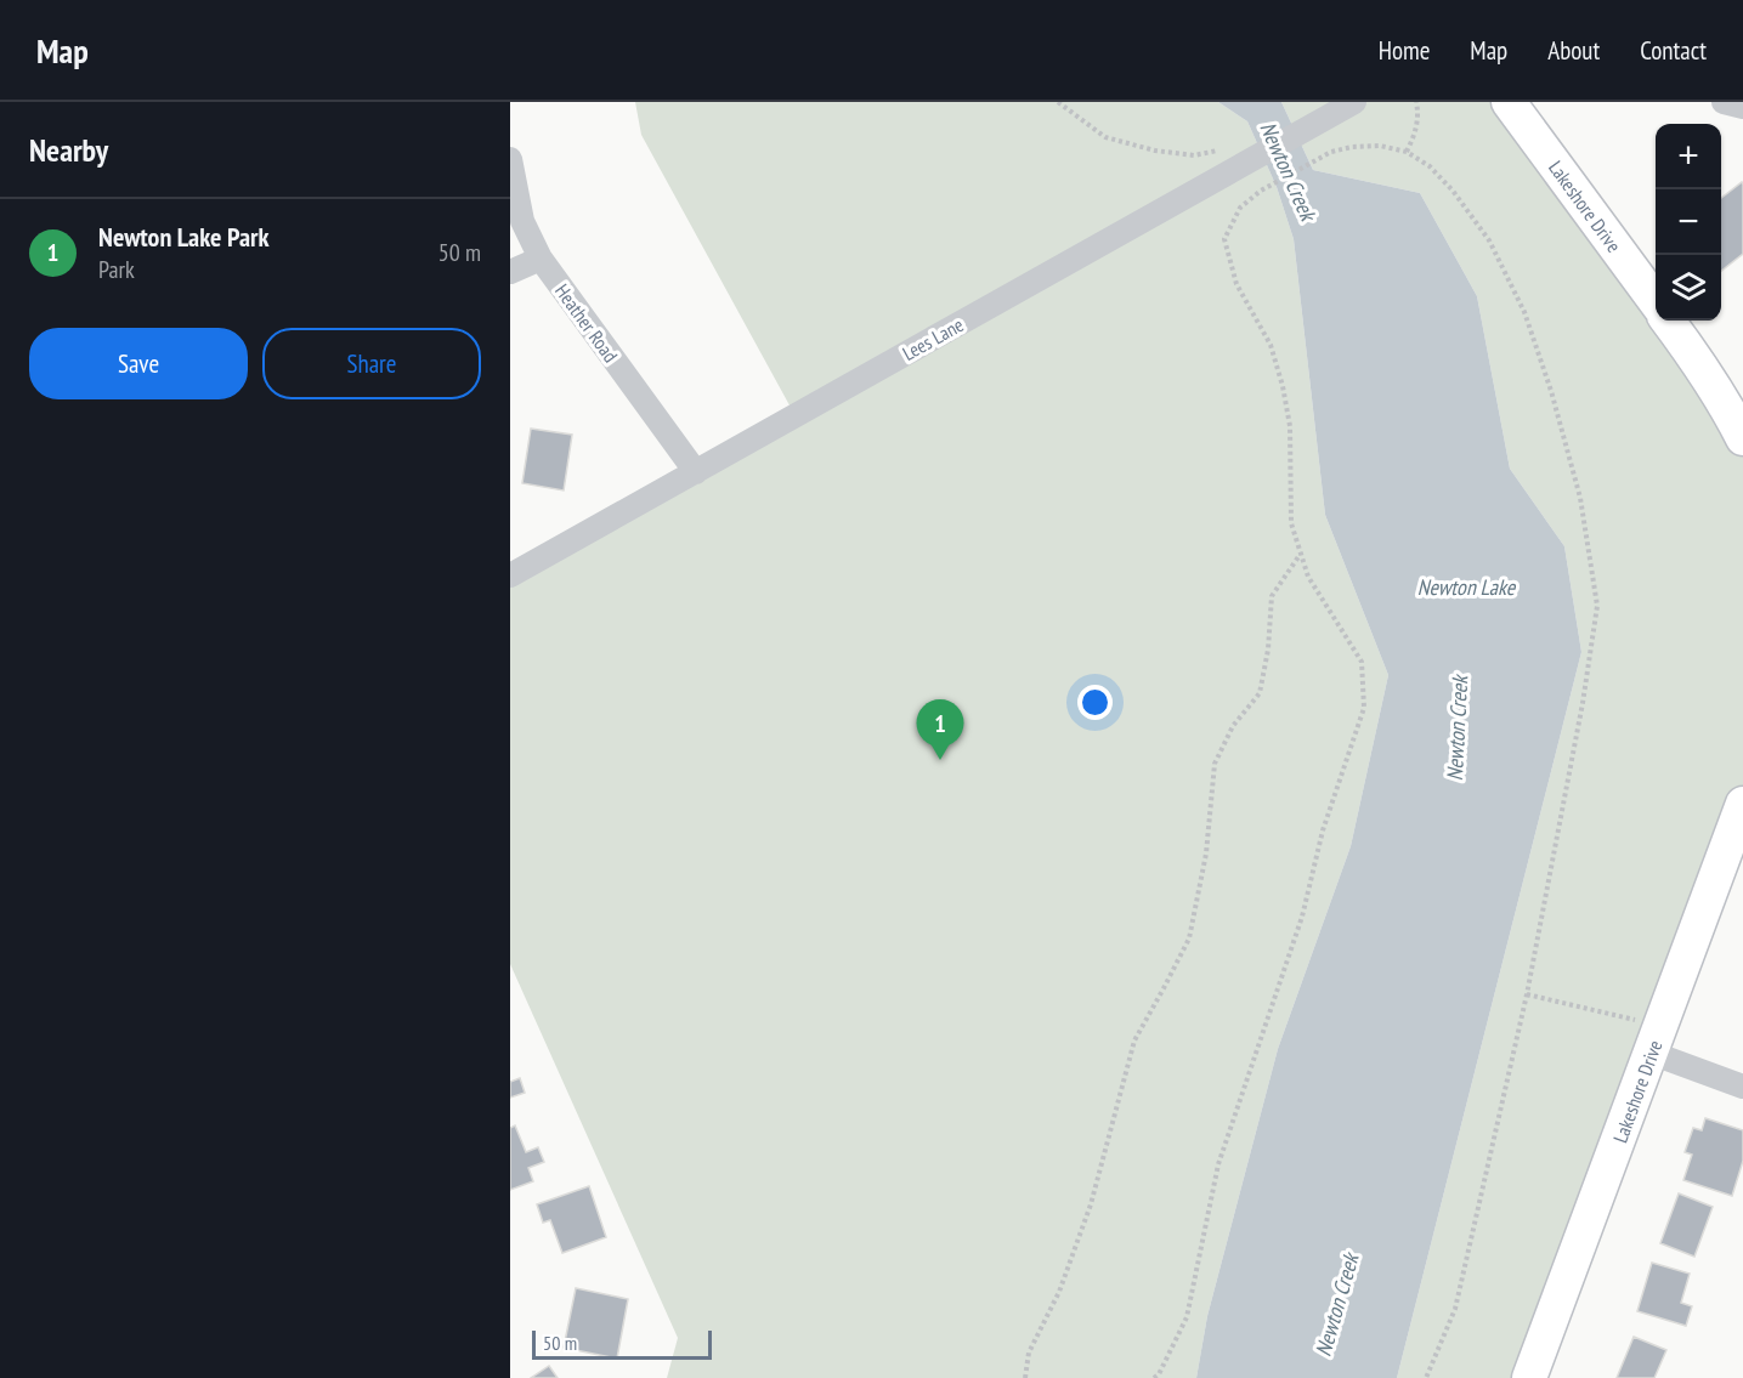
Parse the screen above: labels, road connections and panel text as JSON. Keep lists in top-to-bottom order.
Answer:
{
  "streets": {
    "street": ["Lakeshore Drive", "Heather Road", "Lees Lane"]
  },
  "crossings": [
    ["Heather Road", "Lees Lane"]
  ],
  "water": ["Newton Creek", "Newton Lake"],
  "scale_bar": "50 m",
  "page": {
    "header": "Map",
    "nav": [
      "Home",
      "Map",
      "About",
      "Contact"
    ],
    "heading": "Nearby",
    "map_buttons": ["+", "−"],
    "list": [
      {
        "mark": "1",
        "name": "Newton Lake Park",
        "note": "Park",
        "value": "50 m"
      }
    ],
    "buttons": ["Save", "Share"],
    "pins": "1",
    "scale": "50 m"
  }
}
